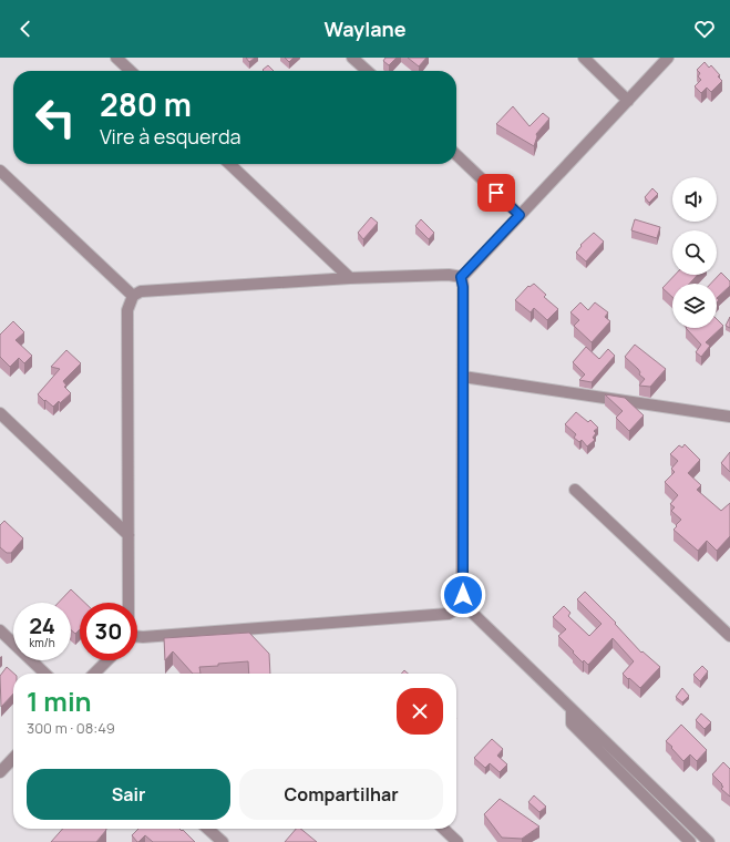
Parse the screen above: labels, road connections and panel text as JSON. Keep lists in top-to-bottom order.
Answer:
{
  "page": {
    "header": "Waylane",
    "turn": ["280 m", "Vire à esquerda"],
    "speed": "24 km/h",
    "limit": "30",
    "heading": ["1 min", "300 m · 08:49"],
    "buttons": ["Sair", "Compartilhar"]
  }
}
